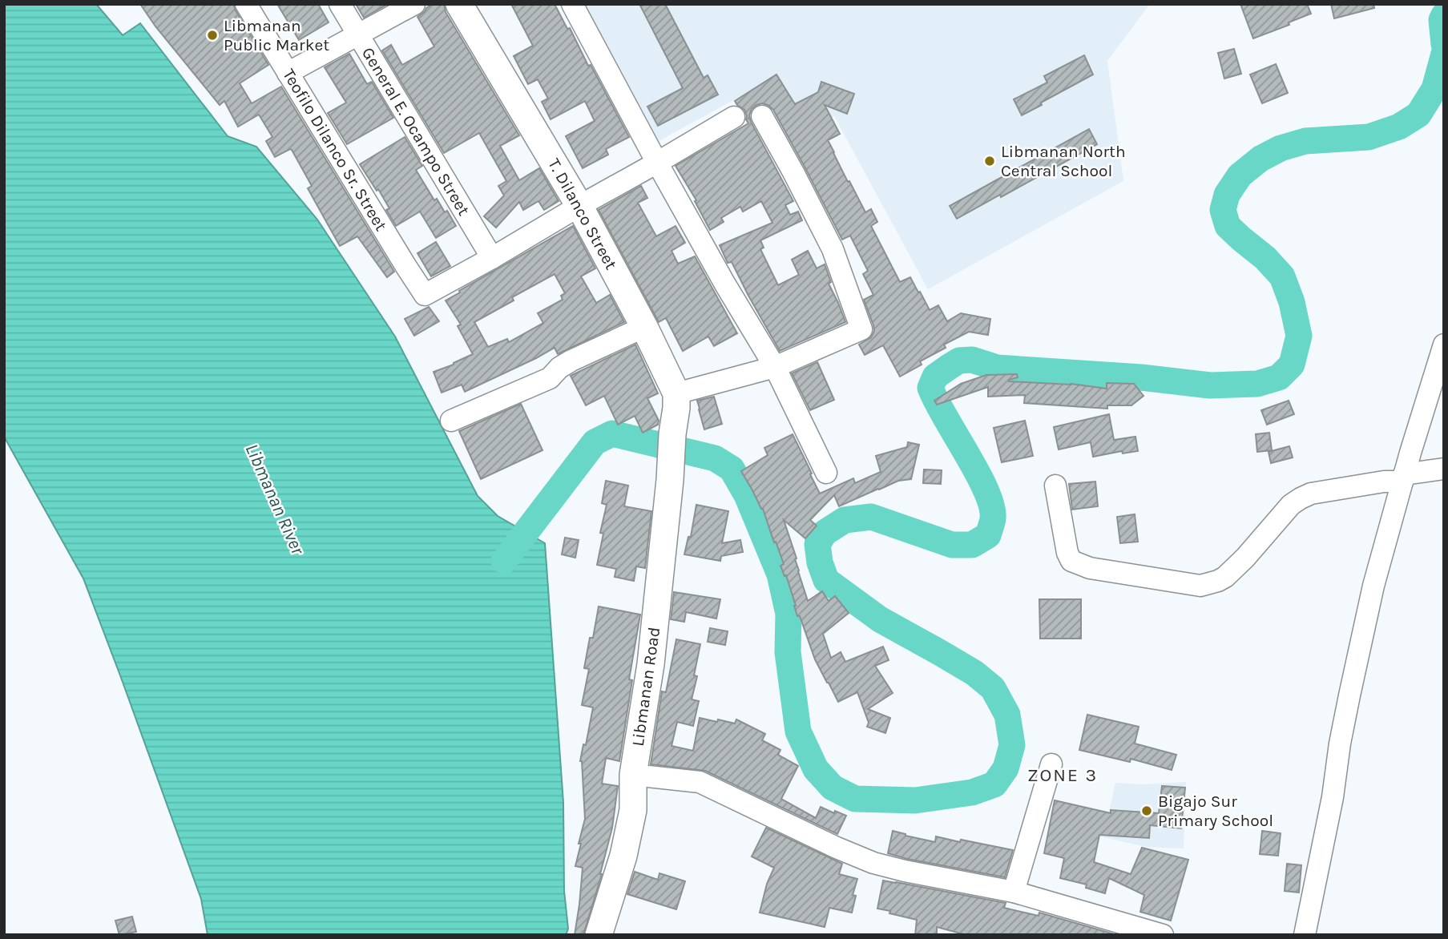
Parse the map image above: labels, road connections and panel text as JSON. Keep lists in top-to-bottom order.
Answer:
{
  "streets": {
    "main road": ["T. Dilanco Street", "Libmanan Road"],
    "street": ["General E. Ocampo Street", "Teofilo Dilanco Sr. Street"]
  },
  "crossings": [
    ["General E. Ocampo Street", "Teofilo Dilanco Sr. Street"],
    ["T. Dilanco Street", "Libmanan Road"]
  ],
  "districts": ["ZONE 3"],
  "water": ["Libmanan River"],
  "places": ["Libmanan Public Market", "Libmanan North Central School", "Bigajo Sur Primary School"]
}
